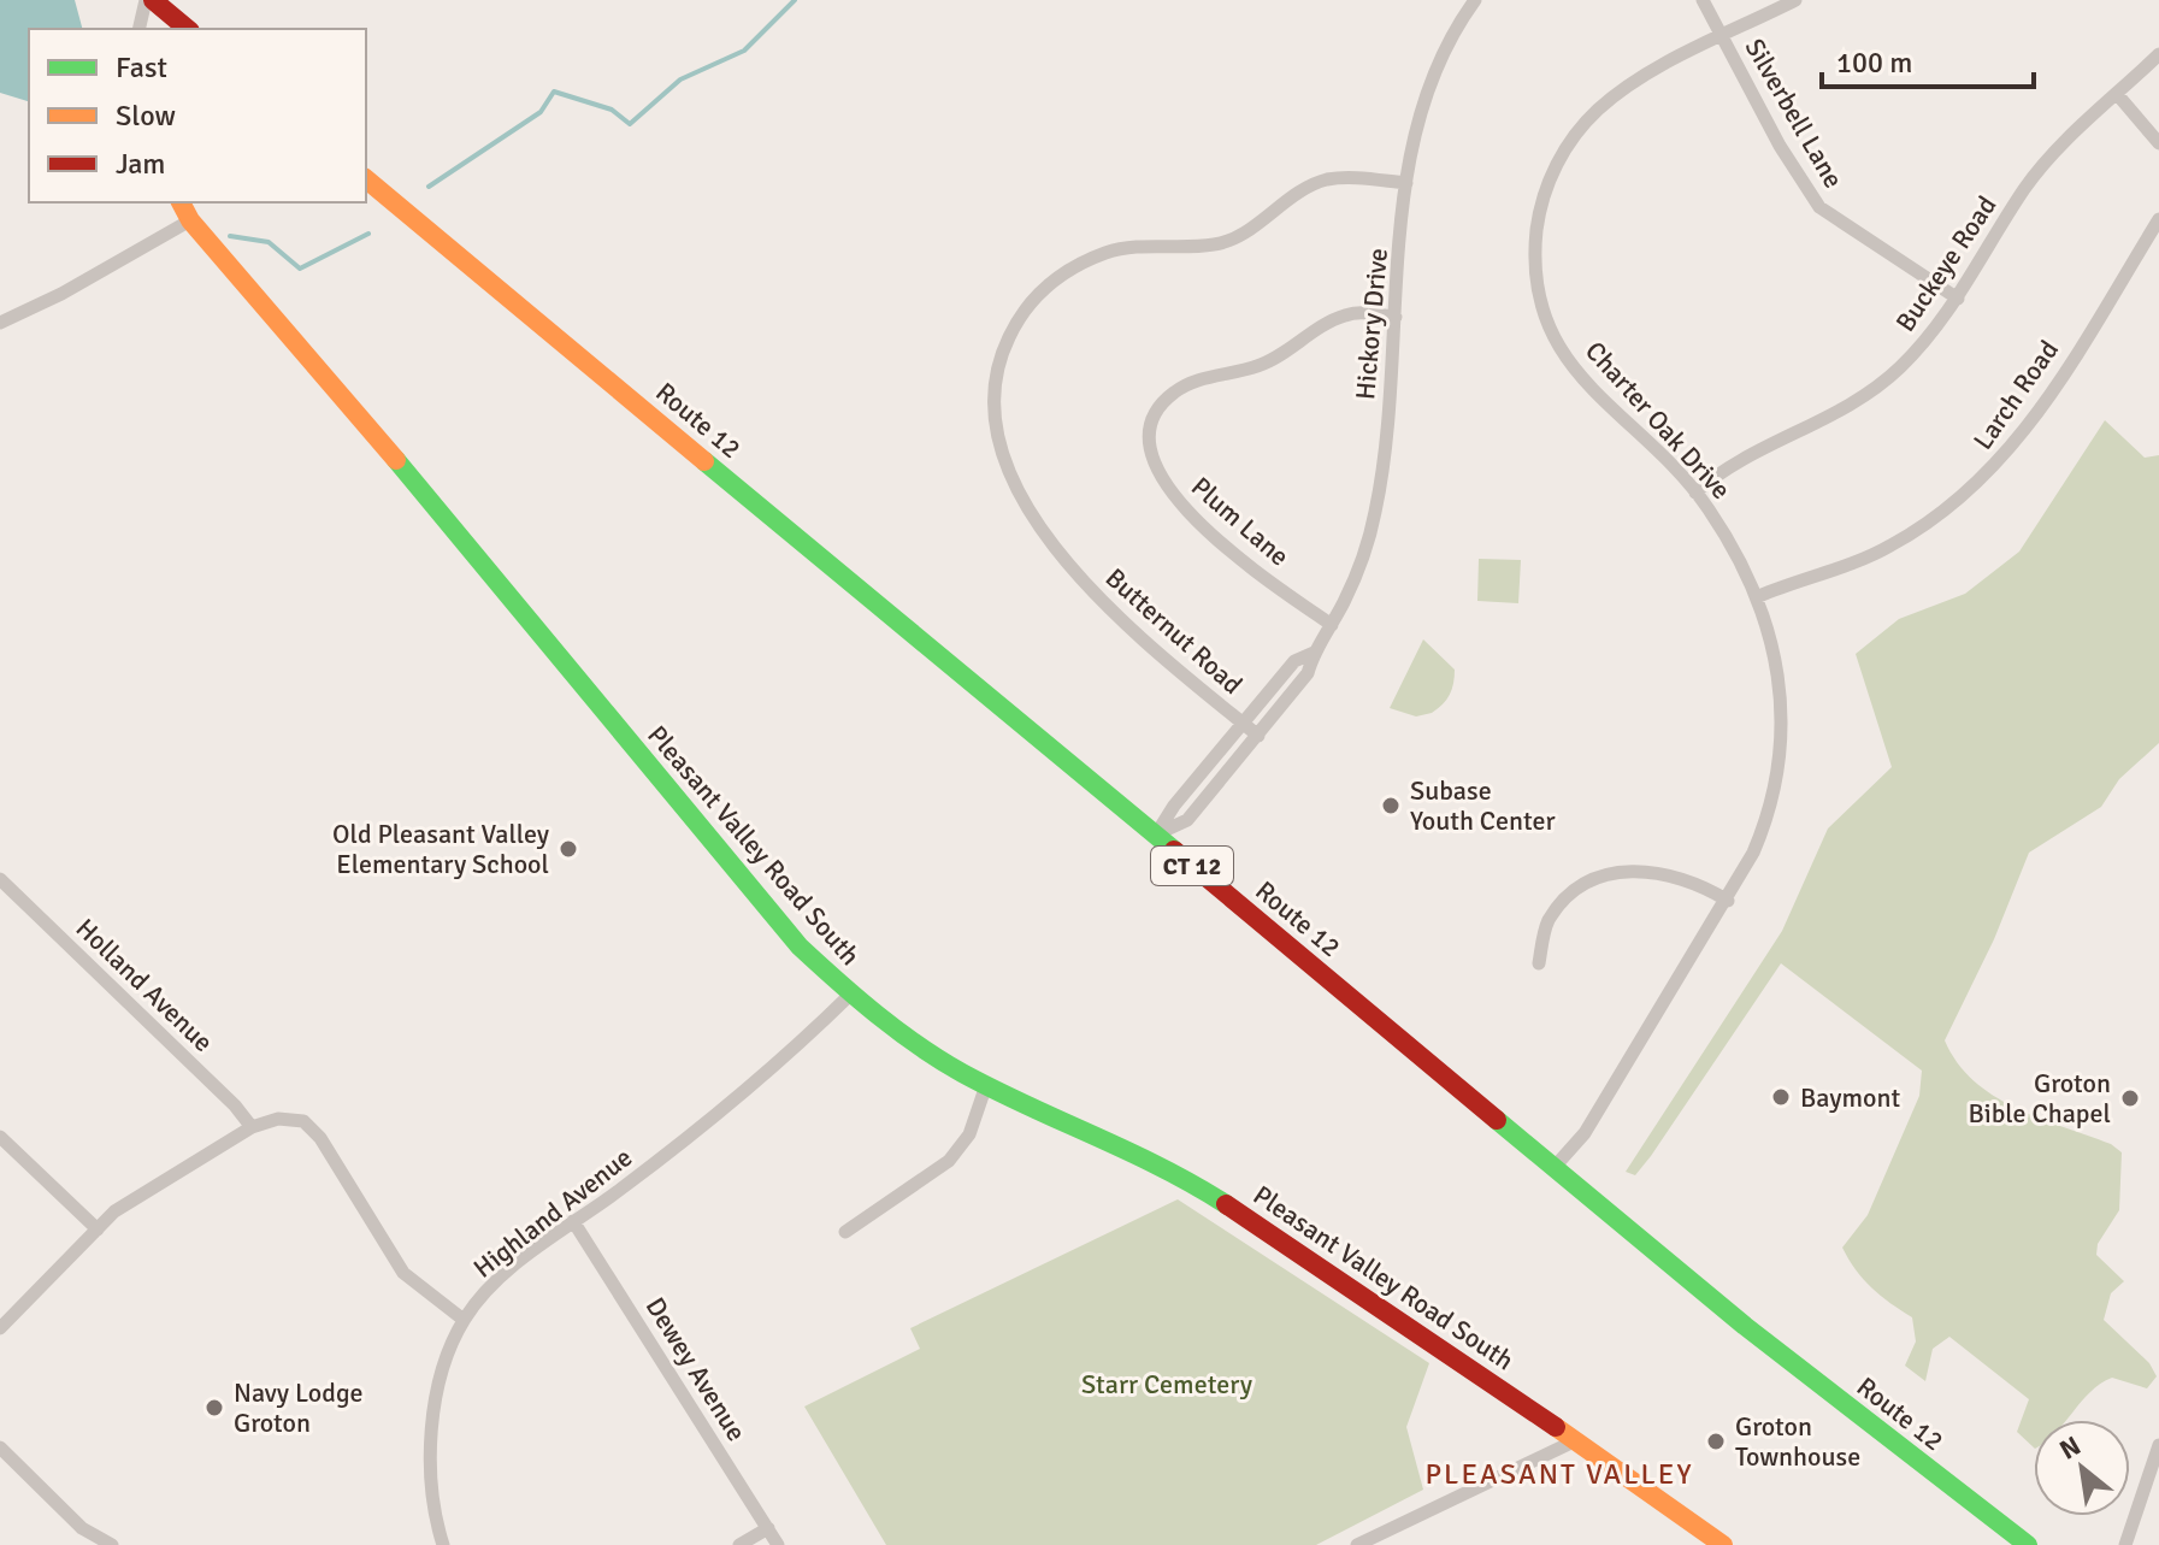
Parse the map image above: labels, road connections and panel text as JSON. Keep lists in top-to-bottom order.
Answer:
{
  "streets": {
    "main road": ["Route 12", "Pleasant Valley Road South", "CT 12"],
    "street": [
      "Silverbell Lane",
      "Buckeye Road",
      "Hickory Drive",
      "Larch Road",
      "Charter Oak Drive",
      "Plum Lane",
      "Butternut Road",
      "Holland Avenue",
      "Highland Avenue",
      "Dewey Avenue"
    ]
  },
  "crossings": [
    ["Silverbell Lane", "Buckeye Road"],
    ["Silverbell Lane", "Charter Oak Drive"],
    ["Buckeye Road", "Charter Oak Drive"],
    ["Hickory Drive", "Route 12"],
    ["Hickory Drive", "Plum Lane"],
    ["Hickory Drive", "Butternut Road"],
    ["Larch Road", "Charter Oak Drive"],
    ["Route 12", "Charter Oak Drive"],
    ["Pleasant Valley Road South", "Highland Avenue"],
    ["Highland Avenue", "Dewey Avenue"]
  ],
  "districts": ["PLEASANT VALLEY"],
  "parks": ["Starr Cemetery"],
  "places": [
    "Subase Youth Center",
    "Old Pleasant Valley Elementary School",
    "Baymont",
    "Groton Bible Chapel",
    "Navy Lodge Groton",
    "Groton Townhouse"
  ],
  "legend": ["Fast", "Slow", "Jam"],
  "scale_bar": "100 m",
  "north": "top left"
}
